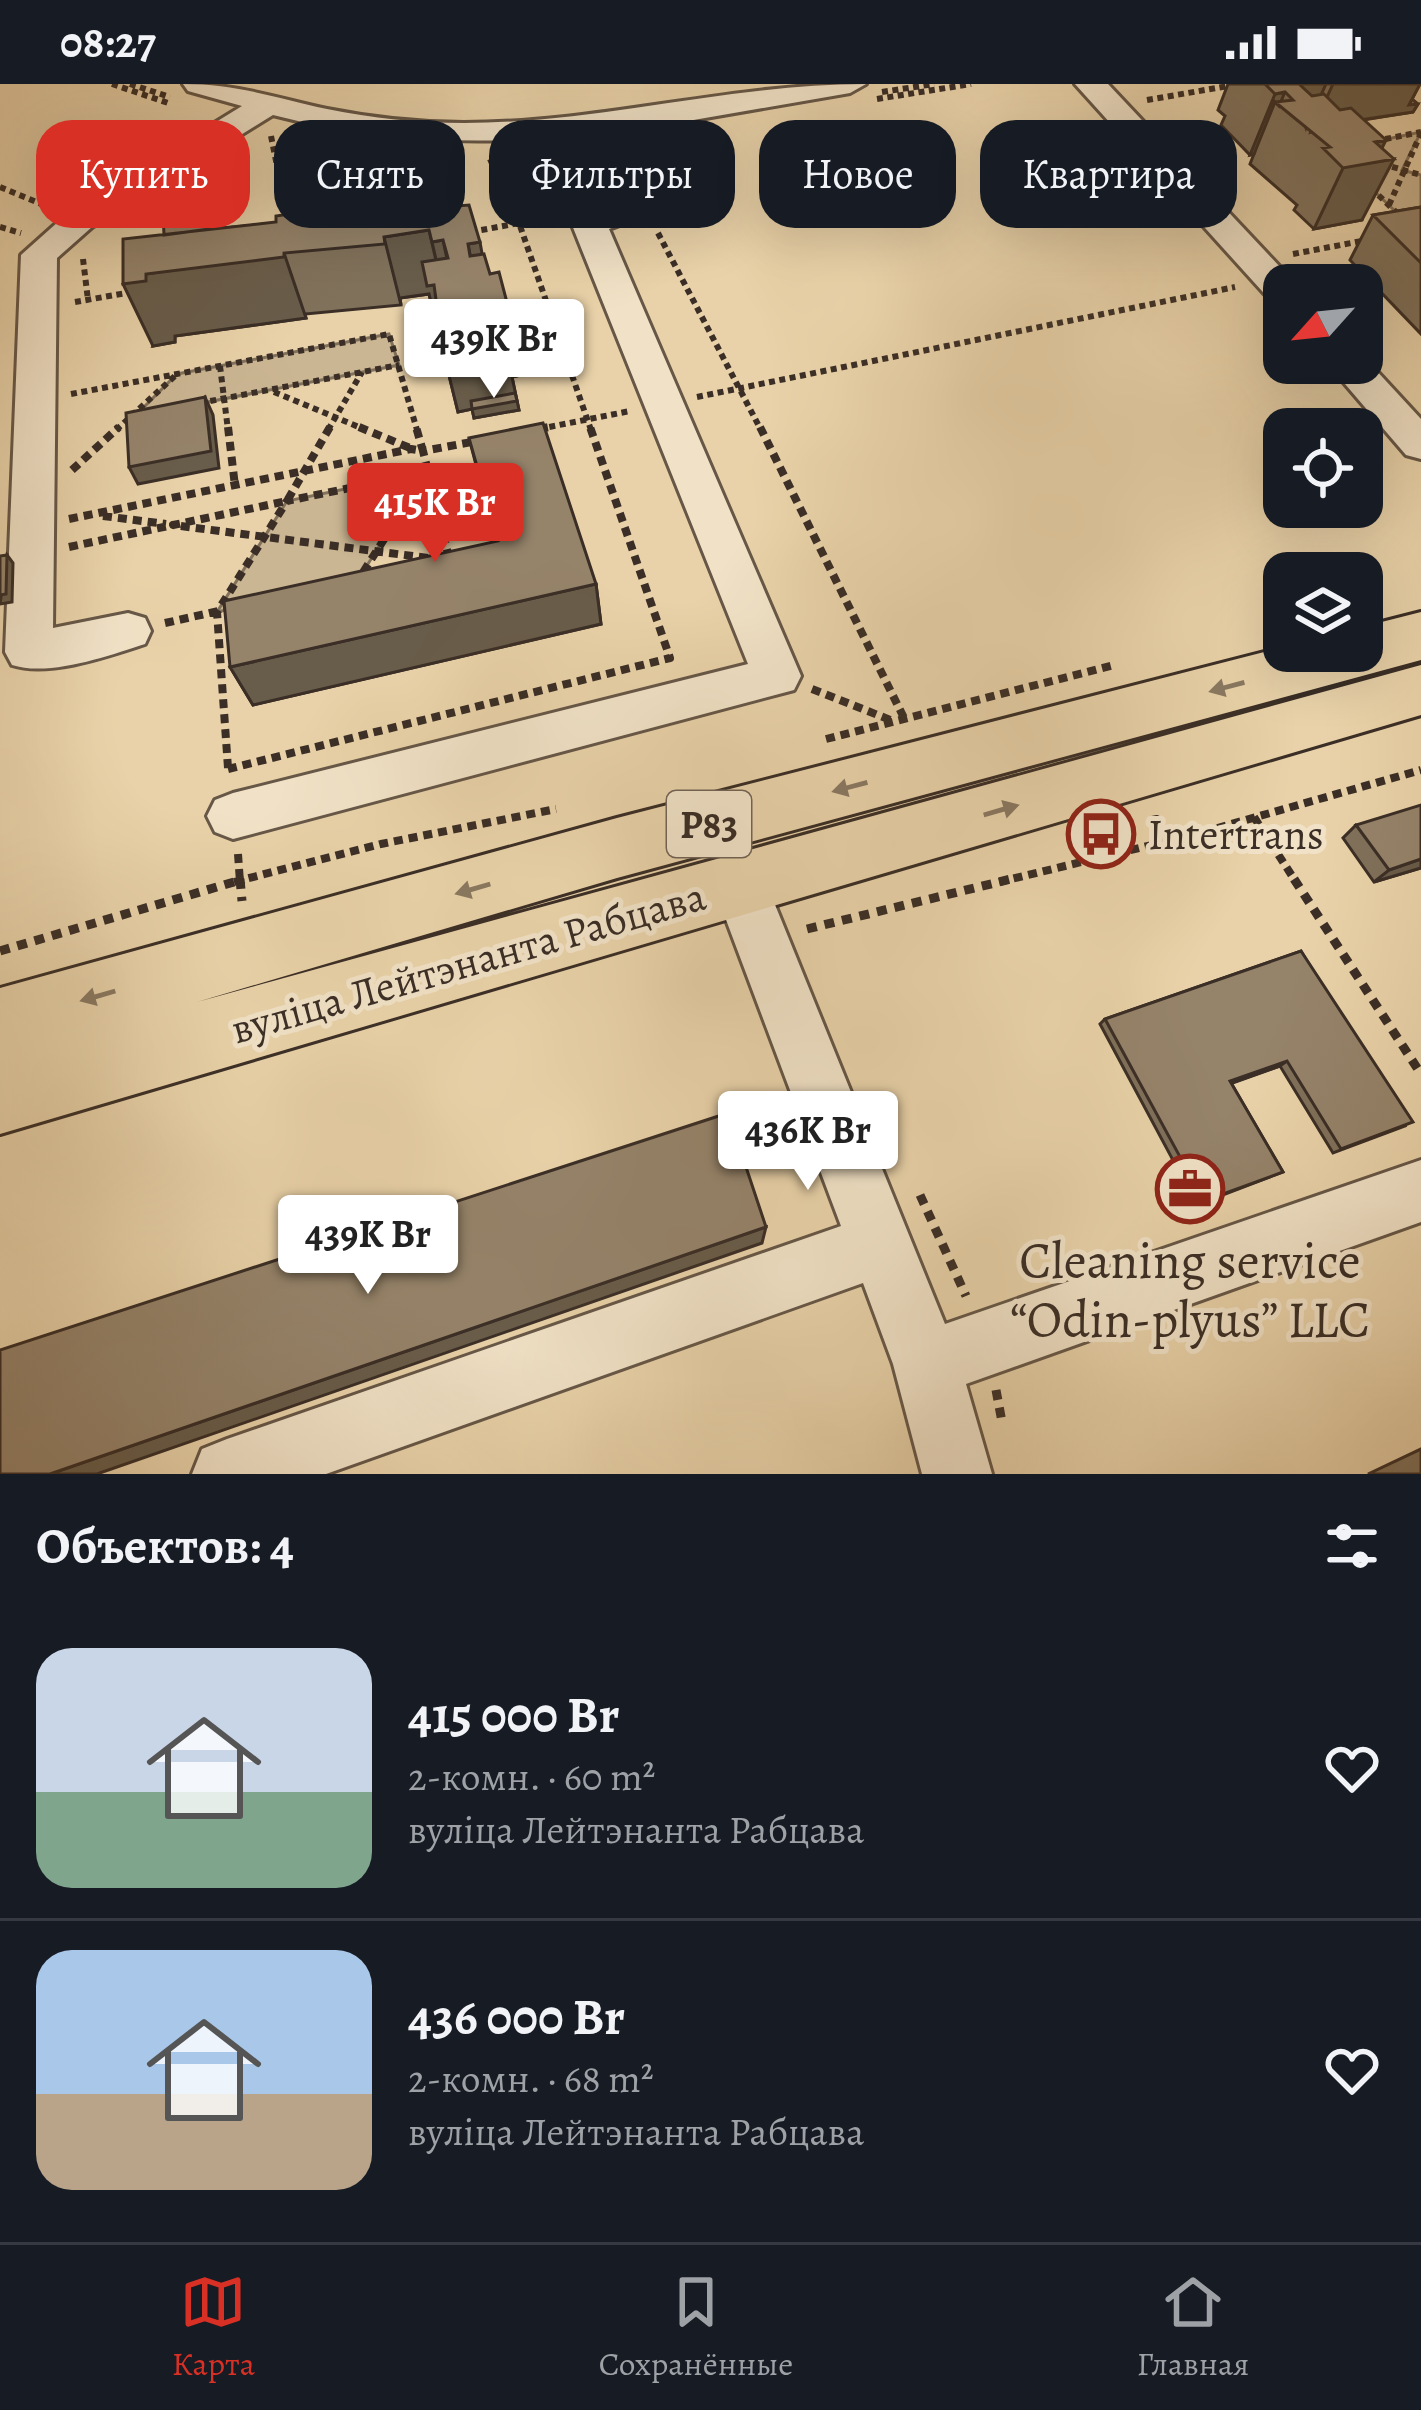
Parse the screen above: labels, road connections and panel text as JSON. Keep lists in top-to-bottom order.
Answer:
{
  "streets": {
    "highway": ["Р83", "вуліца Лейтэнанта Рабцава"]
  },
  "places": {
    "bus stop": ["Intertrans"],
    "office": ["Cleaning service “Odin-plyus” LLC"]
  },
  "north": "bottom left",
  "page": {
    "status": "08:27",
    "chip": [
      "Купить",
      "Снять",
      "Фильтры",
      "Новое",
      "Квартира"
    ],
    "price": [
      "439K Br",
      "415K Br",
      "436K Br",
      "439K Br"
    ],
    "heading": "Объектов: 4",
    "list": [
      {
        "name": "415 000 Br",
        "note": "2-комн. · 60 m² · вуліца Лейтэнанта Рабцава"
      },
      {
        "name": "436 000 Br",
        "note": "2-комн. · 68 m² · вуліца Лейтэнанта Рабцава"
      }
    ],
    "tabs": ["Карта", "Сохранённые", "Главная"]
  }
}
